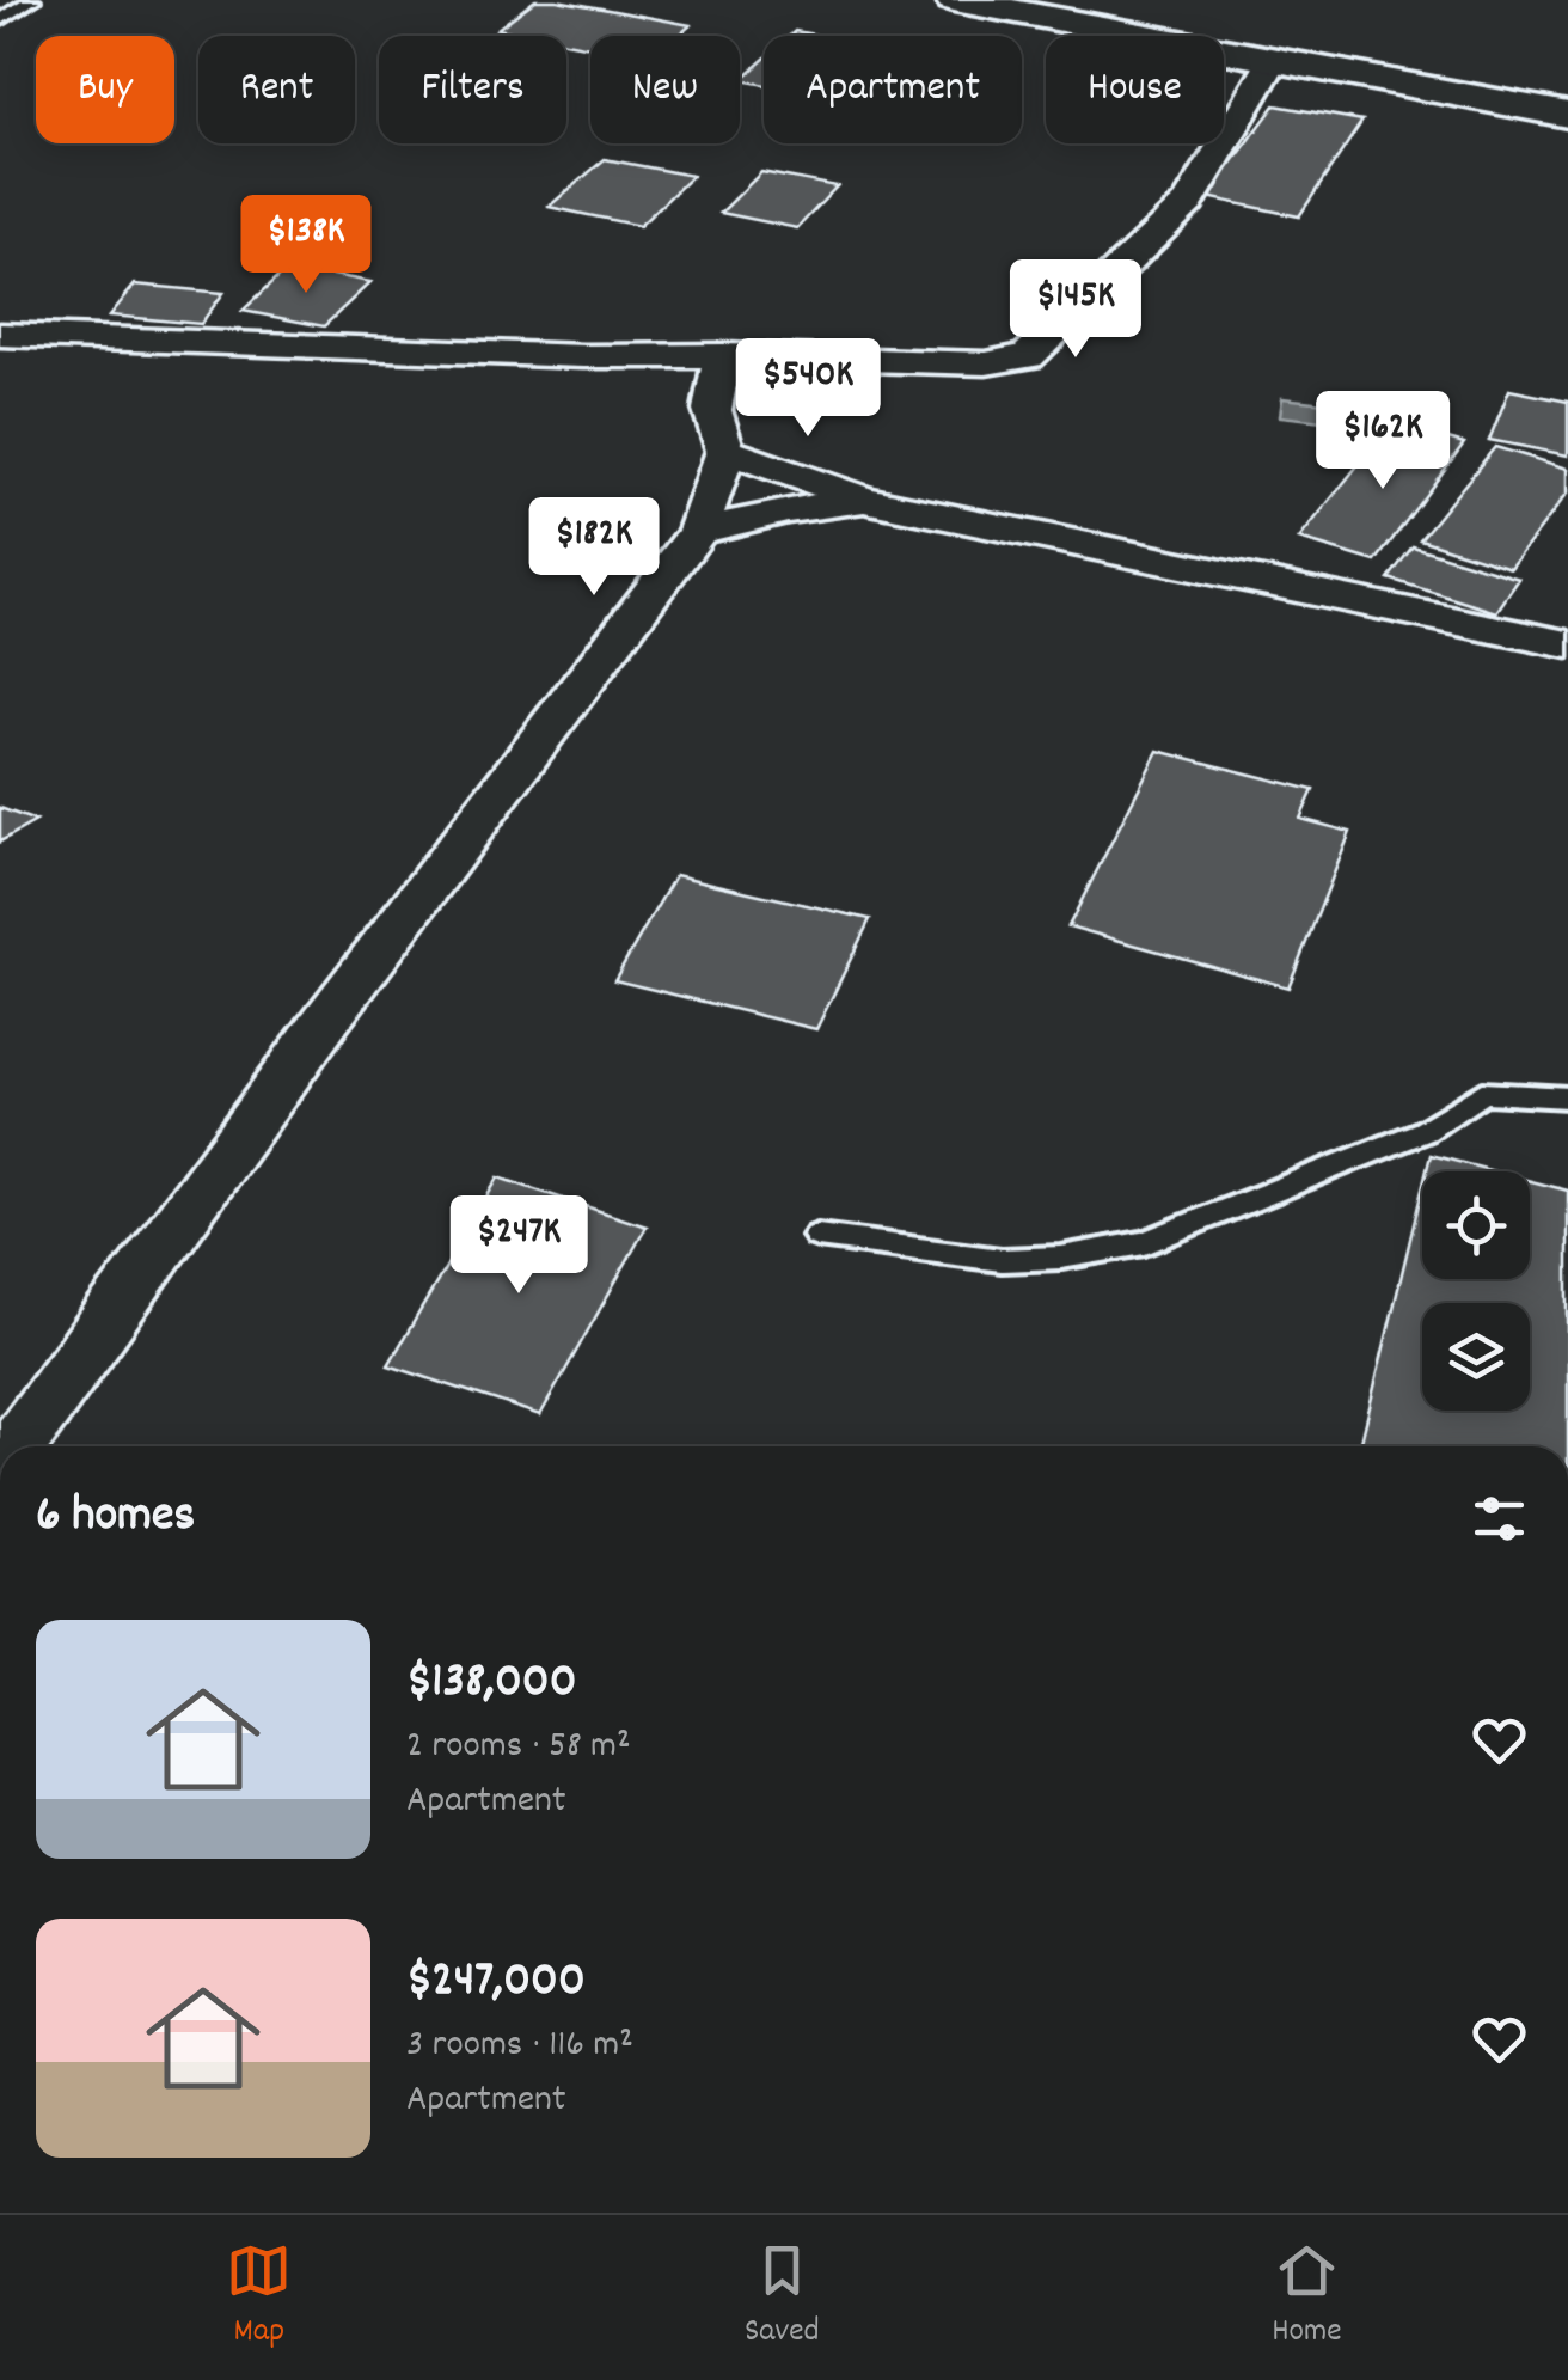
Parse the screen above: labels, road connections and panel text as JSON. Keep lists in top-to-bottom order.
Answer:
{
  "page": {
    "chip": [
      "Buy",
      "Rent",
      "Filters",
      "New",
      "Apartment",
      "House"
    ],
    "price": [
      "$138K",
      "$145K",
      "$540K",
      "$162K",
      "$182K",
      "$247K"
    ],
    "heading": "6 homes",
    "list": [
      {
        "name": "$138,000",
        "note": "2 rooms · 58 m² · Apartment"
      },
      {
        "name": "$247,000",
        "note": "3 rooms · 116 m² · Apartment"
      }
    ],
    "tabs": ["Map", "Saved", "Home"]
  }
}
